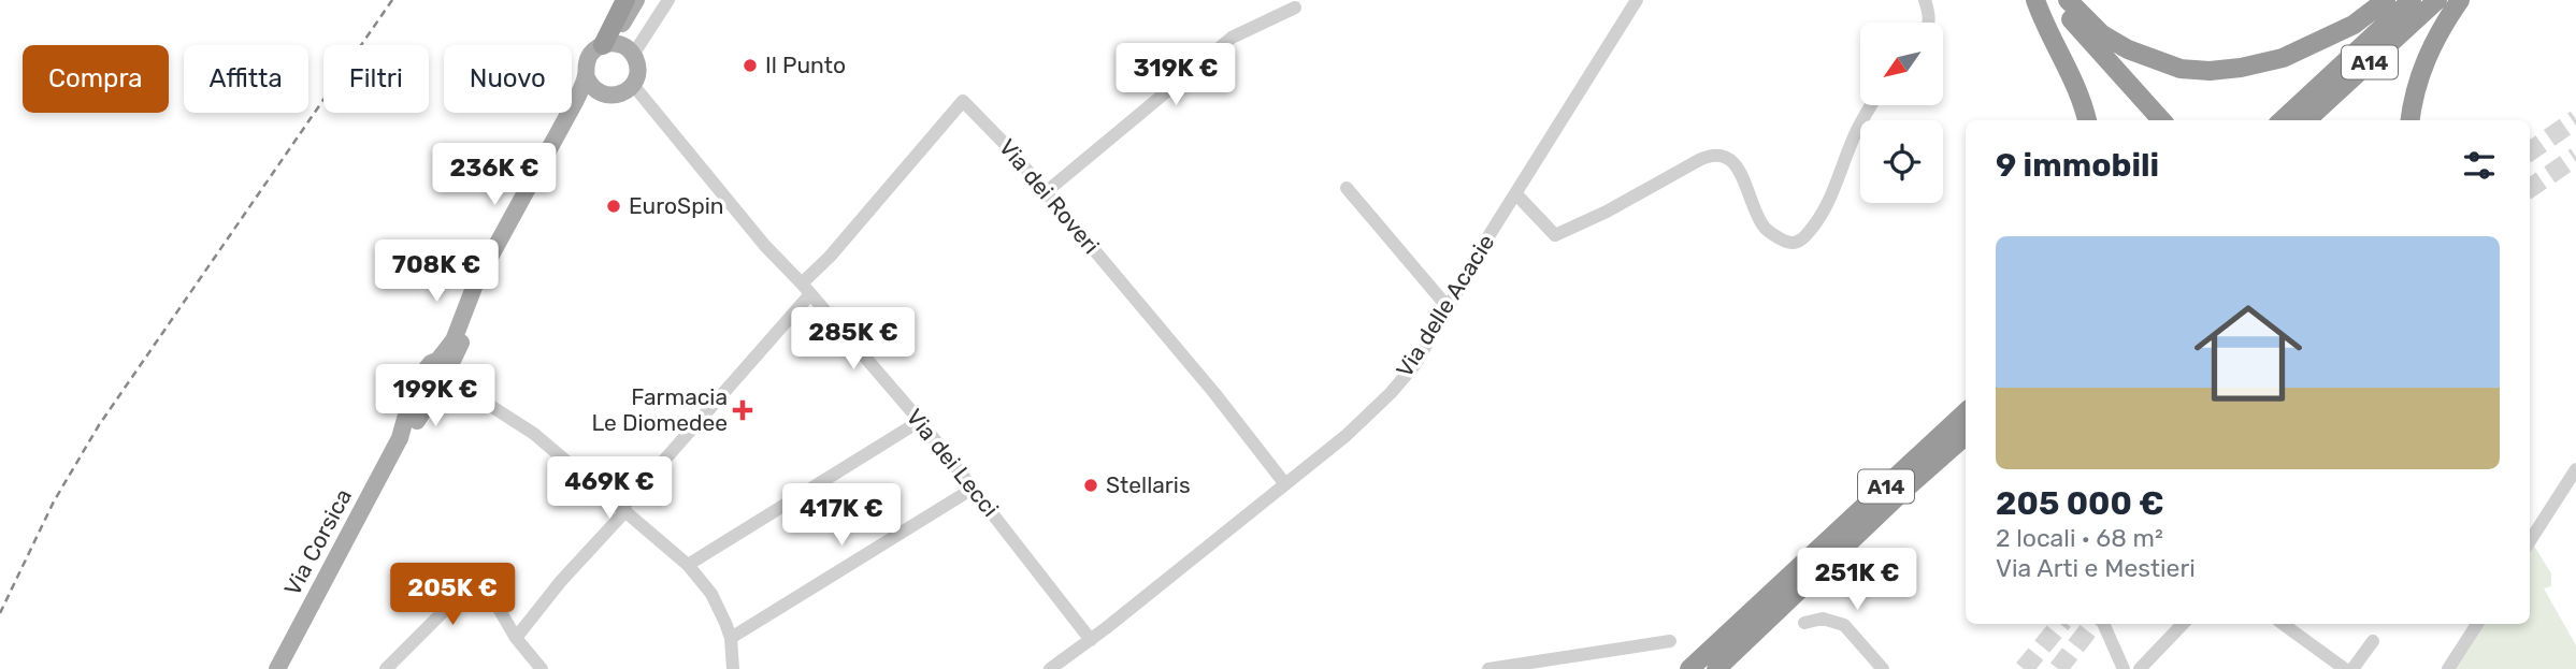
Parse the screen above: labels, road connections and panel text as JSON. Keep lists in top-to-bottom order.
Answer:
{
  "streets": {
    "highway": ["A14"],
    "main road": ["Via Corsica"],
    "street": ["Via dei Roveri", "Via delle Acacie", "Via dei Lecci"]
  },
  "crossings": [
    ["Via dei Roveri", "Via delle Acacie"],
    ["Via dei Roveri", "Via dei Lecci"],
    ["Via delle Acacie", "Via dei Lecci"],
    ["Via dei Lecci", "Via Corsica"]
  ],
  "places": {
    "other": ["Il Punto", "EuroSpin", "Stellaris"],
    "health": ["Farmacia Le Diomedee"]
  },
  "north": "bottom left",
  "page": {
    "price": [
      "319K €",
      "236K €",
      "708K €",
      "285K €",
      "199K €",
      "469K €",
      "417K €",
      "251K €",
      "205K €"
    ],
    "chip": [
      "Compra",
      "Affitta",
      "Filtri",
      "Nuovo"
    ],
    "heading": "9 immobili",
    "list": [
      {
        "name": "205 000 €",
        "note": "2 locali · 68 m² · Via Arti e Mestieri"
      }
    ]
  }
}
